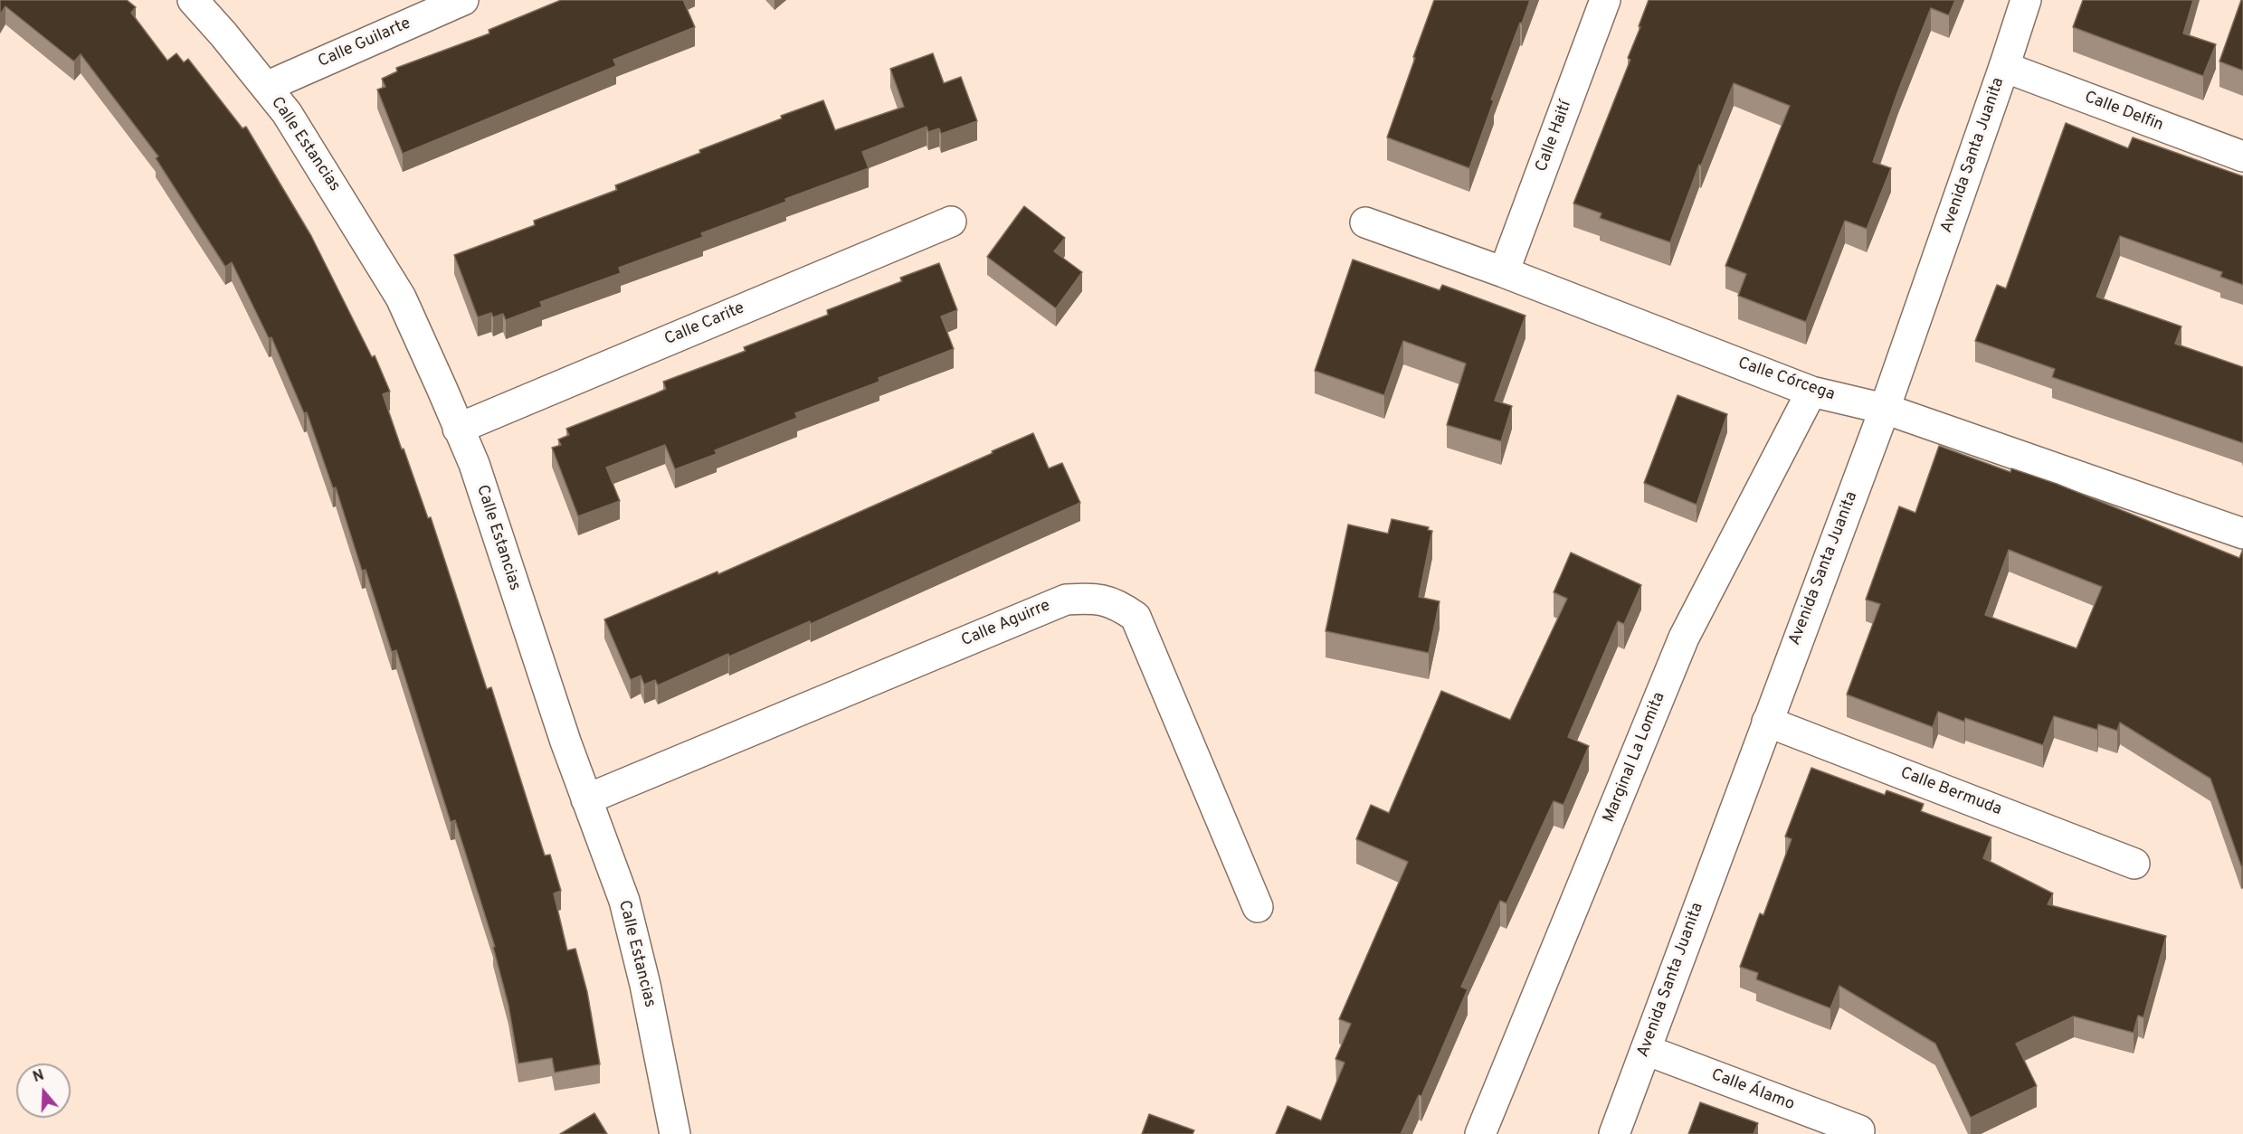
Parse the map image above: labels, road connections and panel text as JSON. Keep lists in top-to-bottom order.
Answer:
{
  "streets": {
    "street": [
      "Calle Guilarte",
      "Calle Delfin",
      "Calle Haití",
      "Calle Estancias",
      "Avenida Santa Juanita",
      "Calle Carite",
      "Calle Córcega",
      "Calle Aguirre",
      "Marginal La Lomita",
      "Calle Bermuda",
      "Calle Álamo"
    ]
  },
  "crossings": [
    ["Calle Guilarte", "Calle Estancias"],
    ["Calle Delfin", "Avenida Santa Juanita"],
    ["Calle Haití", "Calle Córcega"],
    ["Calle Estancias", "Calle Carite"],
    ["Calle Estancias", "Calle Aguirre"],
    ["Avenida Santa Juanita", "Calle Córcega"],
    ["Avenida Santa Juanita", "Calle Bermuda"],
    ["Avenida Santa Juanita", "Calle Álamo"],
    ["Calle Córcega", "Marginal La Lomita"]
  ],
  "north": "top"
}
